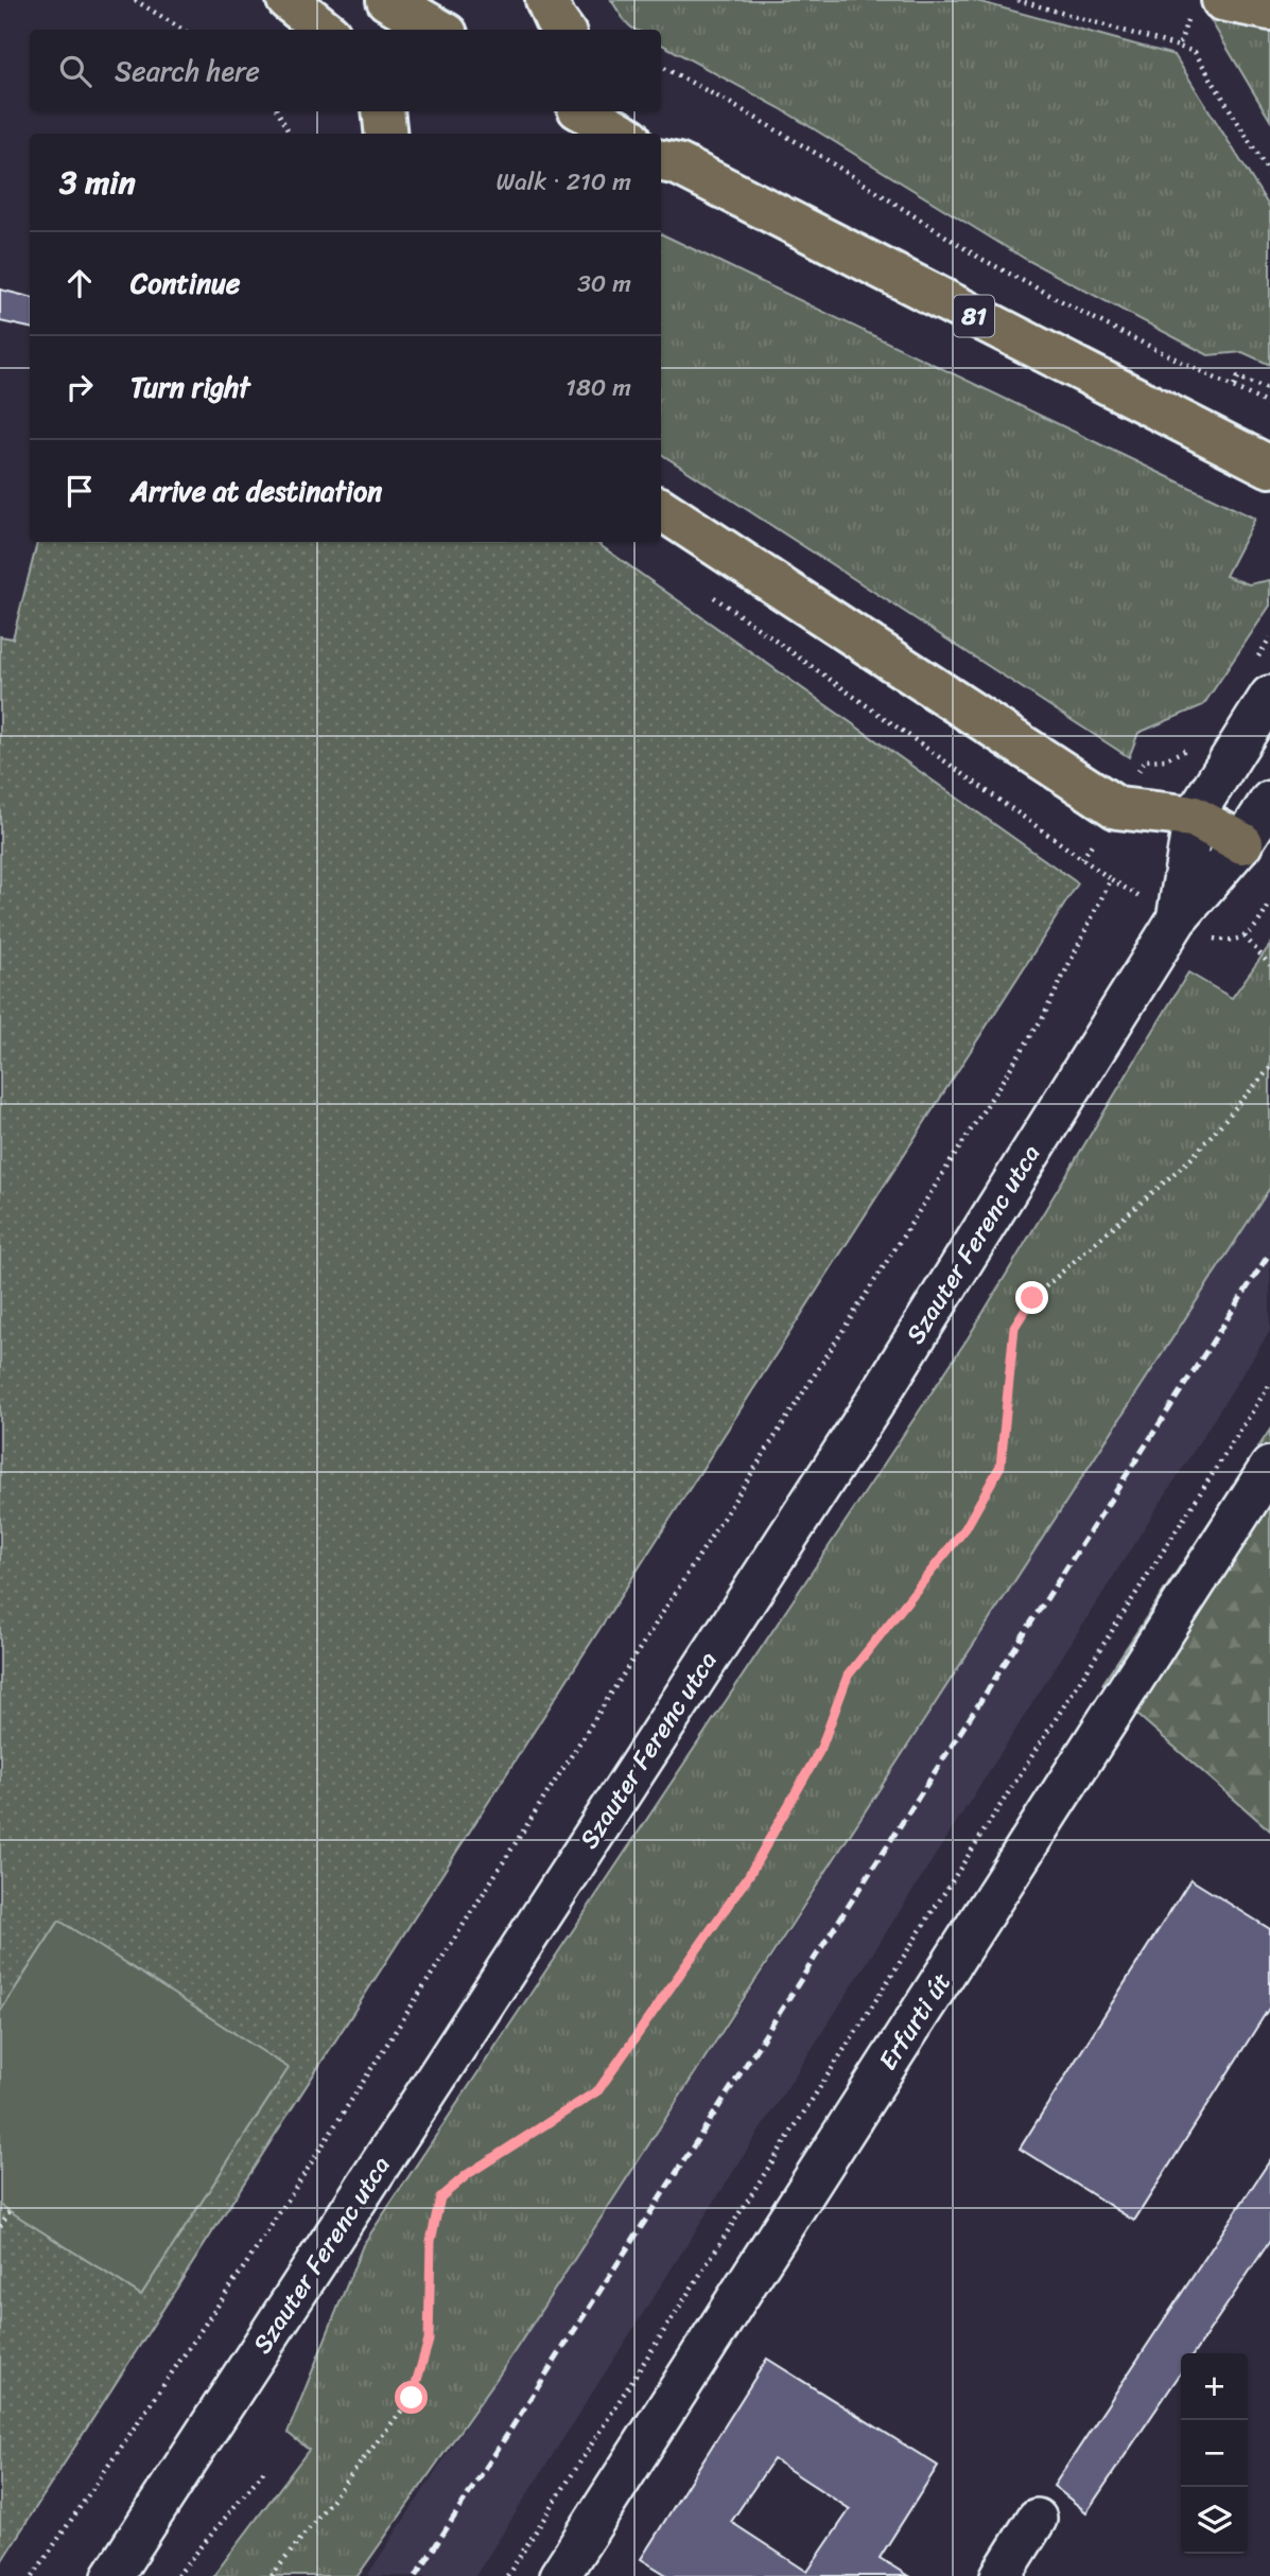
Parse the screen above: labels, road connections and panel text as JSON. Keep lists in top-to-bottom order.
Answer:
{
  "streets": {
    "main road": ["81"],
    "street": ["Szauter Ferenc utca", "Erfurti út"]
  },
  "page": {
    "search": "Search here",
    "heading": ["3 min", "Walk · 210 m"],
    "list": [
      ["Continue", "30 m"],
      ["Turn right", "180 m"],
      "Arrive at destination"
    ],
    "map_buttons": ["+", "−"]
  }
}
